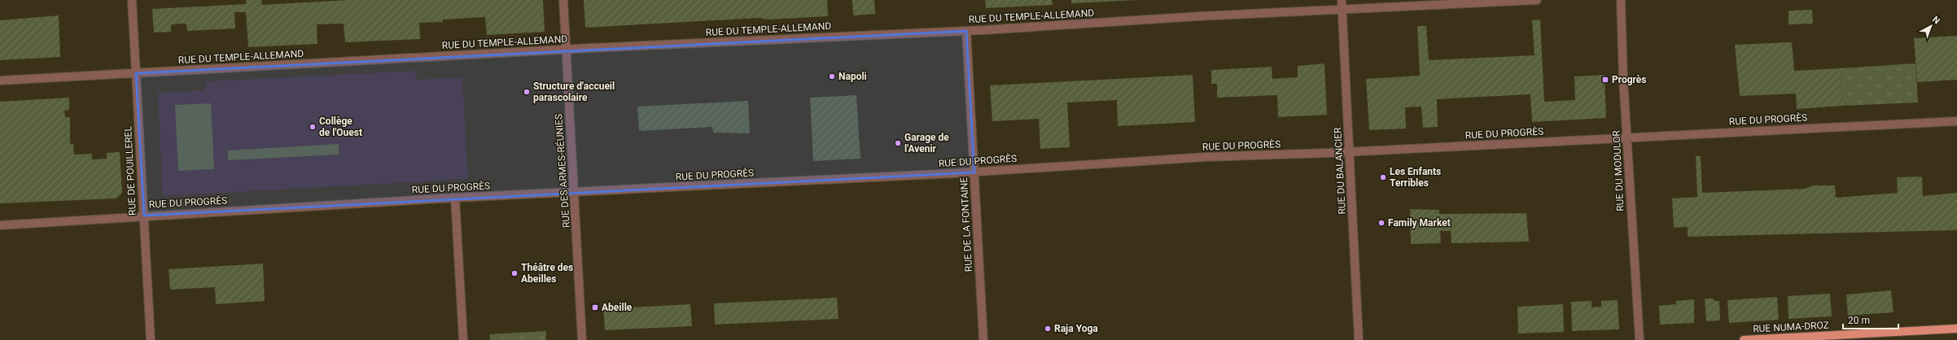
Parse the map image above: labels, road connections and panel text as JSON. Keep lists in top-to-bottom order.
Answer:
{
  "streets": {
    "main road": ["RUE NUMA-DROZ"],
    "street": [
      "RUE DU TEMPLE-ALLEMAND",
      "RUE DU PROGRÈS",
      "RUE DE POUILLEREL",
      "RUE DES ARMES-RÉUNIES",
      "RUE DU BALANCIER",
      "RUE DU MODULOR",
      "RUE DE LA FONTAINE"
    ]
  },
  "crossings": [
    ["RUE DU TEMPLE-ALLEMAND", "RUE DE POUILLEREL"],
    ["RUE DU TEMPLE-ALLEMAND", "RUE DES ARMES-RÉUNIES"],
    ["RUE DU TEMPLE-ALLEMAND", "RUE DU BALANCIER"],
    ["RUE DU TEMPLE-ALLEMAND", "RUE DE LA FONTAINE"],
    ["RUE DU PROGRÈS", "RUE DE POUILLEREL"],
    ["RUE DU PROGRÈS", "RUE DES ARMES-RÉUNIES"],
    ["RUE DU PROGRÈS", "RUE DU BALANCIER"],
    ["RUE DU PROGRÈS", "RUE DU MODULOR"],
    ["RUE DU PROGRÈS", "RUE DE LA FONTAINE"]
  ],
  "places": {
    "other": [
      "Napoli",
      "Structure d'accueil parascolaire",
      "Collège de l'Ouest",
      "Garage de l'Avenir",
      "Les Enfants Terribles",
      "Family Market",
      "Théâtre des Abeilles",
      "Raja Yoga"
    ],
    "transit": ["Progrès", "Abeille"]
  },
  "scale_bar": "20 m",
  "north": "top right"
}
